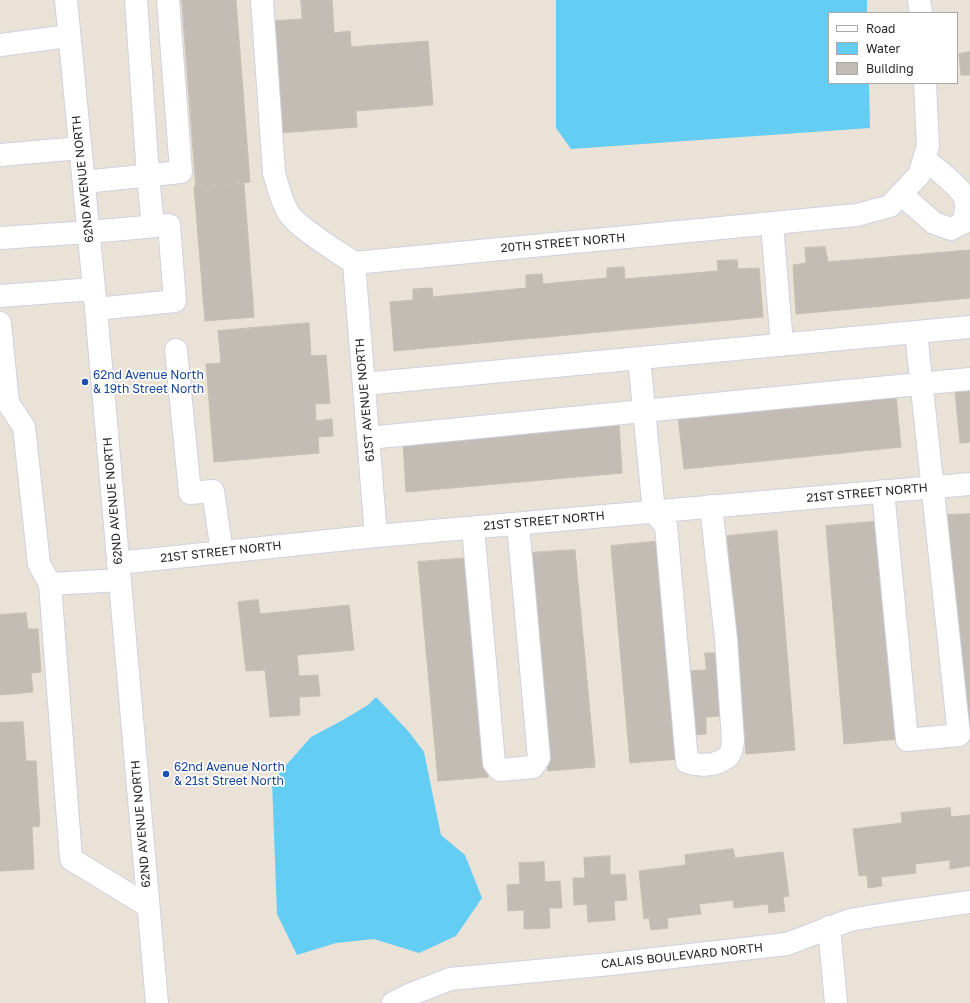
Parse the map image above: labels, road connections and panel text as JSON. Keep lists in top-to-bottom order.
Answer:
{
  "streets": {
    "street": [
      "62ND AVENUE NORTH",
      "20TH STREET NORTH",
      "61ST AVENUE NORTH",
      "21ST STREET NORTH",
      "CALAIS BOULEVARD NORTH"
    ]
  },
  "crossings": [
    ["62ND AVENUE NORTH", "21ST STREET NORTH"],
    ["20TH STREET NORTH", "61ST AVENUE NORTH"],
    ["61ST AVENUE NORTH", "21ST STREET NORTH"]
  ],
  "places": ["62nd Avenue North & 19th Street North", "62nd Avenue North & 21st Street North"],
  "legend": ["Road", "Water", "Building"]
}
